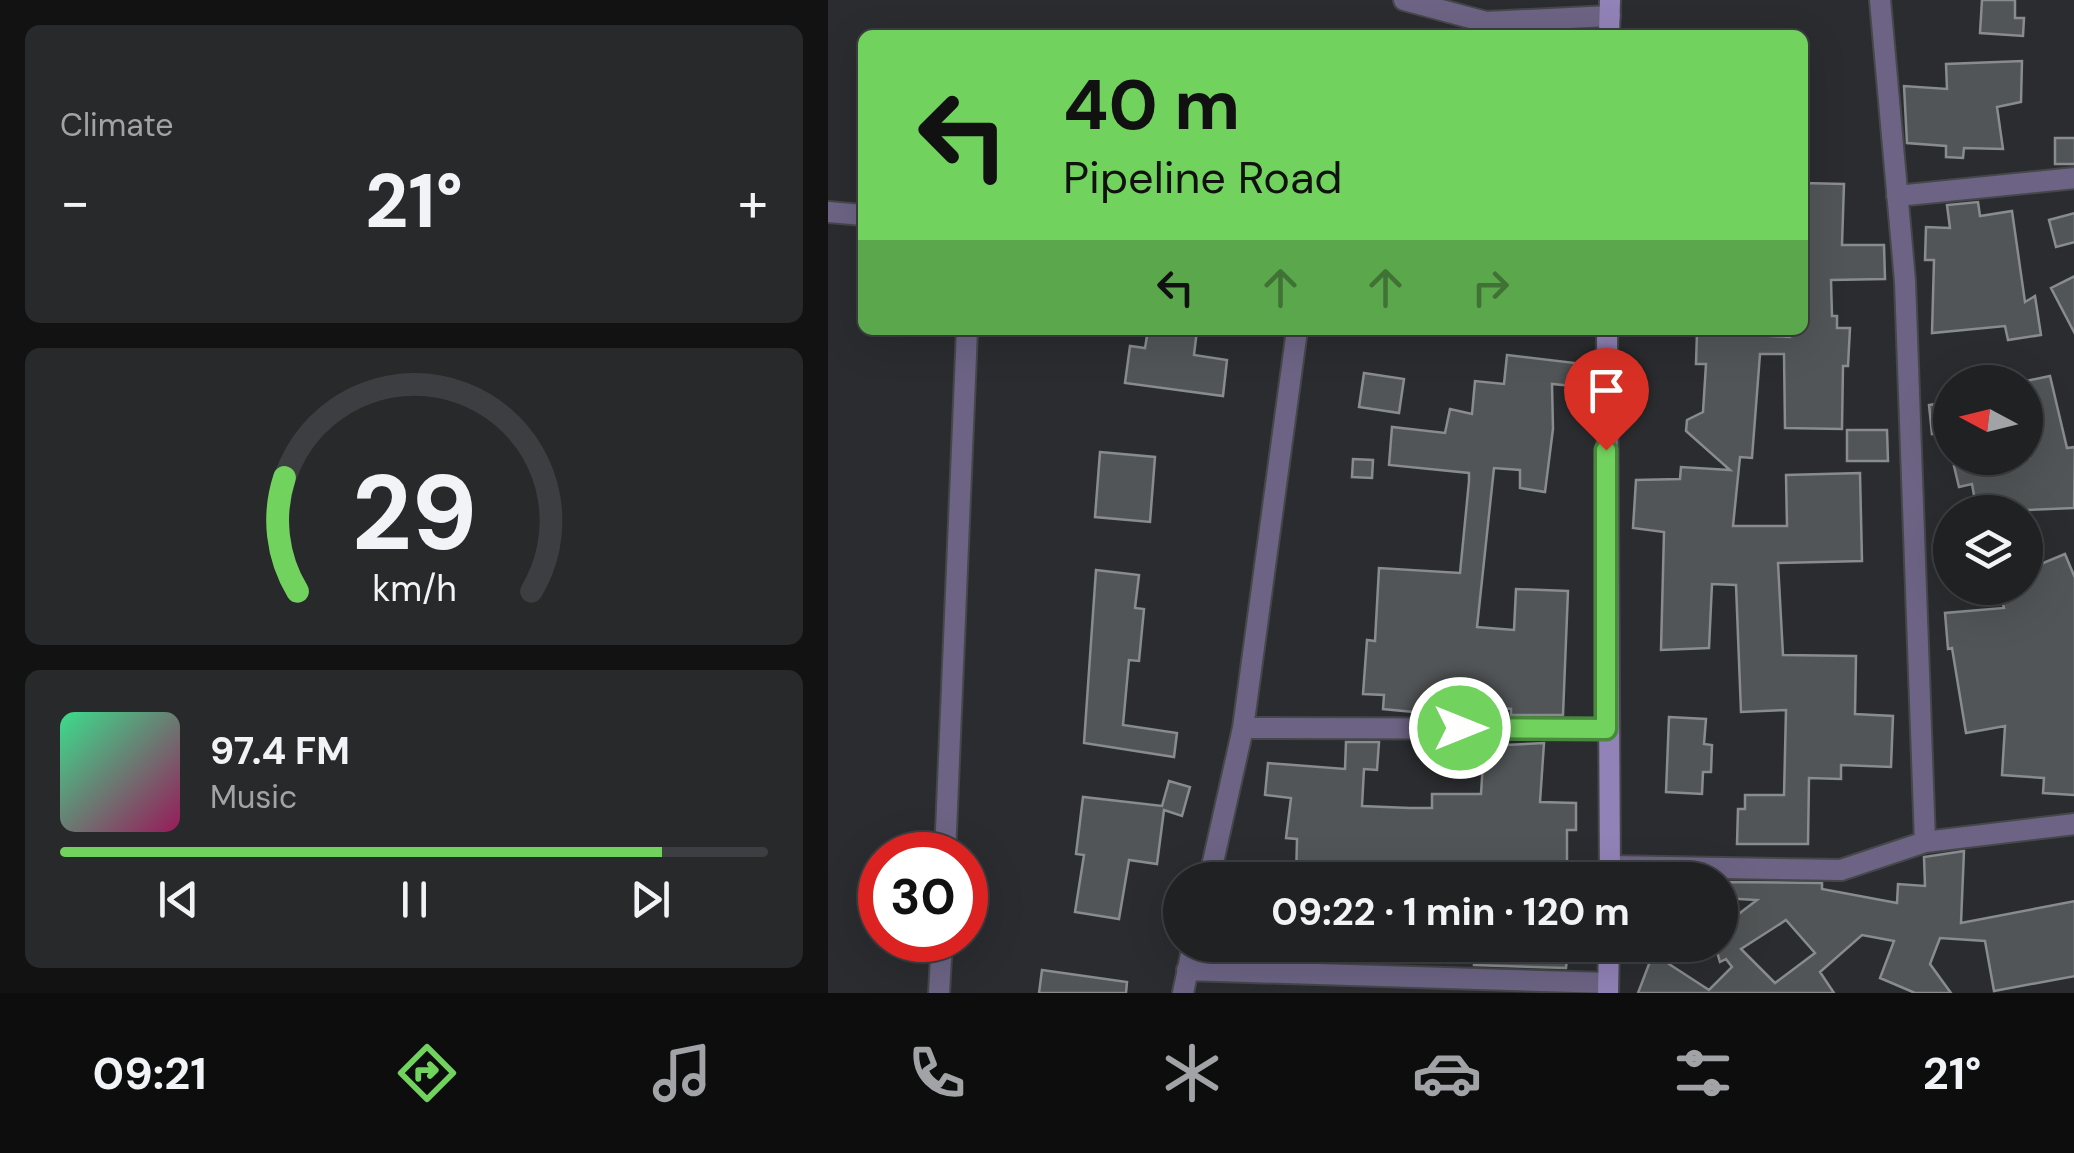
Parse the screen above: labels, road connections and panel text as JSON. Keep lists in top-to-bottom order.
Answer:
{
  "north": "left",
  "page": {
    "tile": "Climate",
    "turn": ["40 m", "Pipeline Road"],
    "heat": ["−", "21°", "+"],
    "song": ["97.4 FM", "Music"],
    "limit": "30",
    "trip": "09:22 · 1 min · 120 m",
    "tabs": ["09:21", "21°"],
    "gauge": ["29", "km/h"]
  }
}
